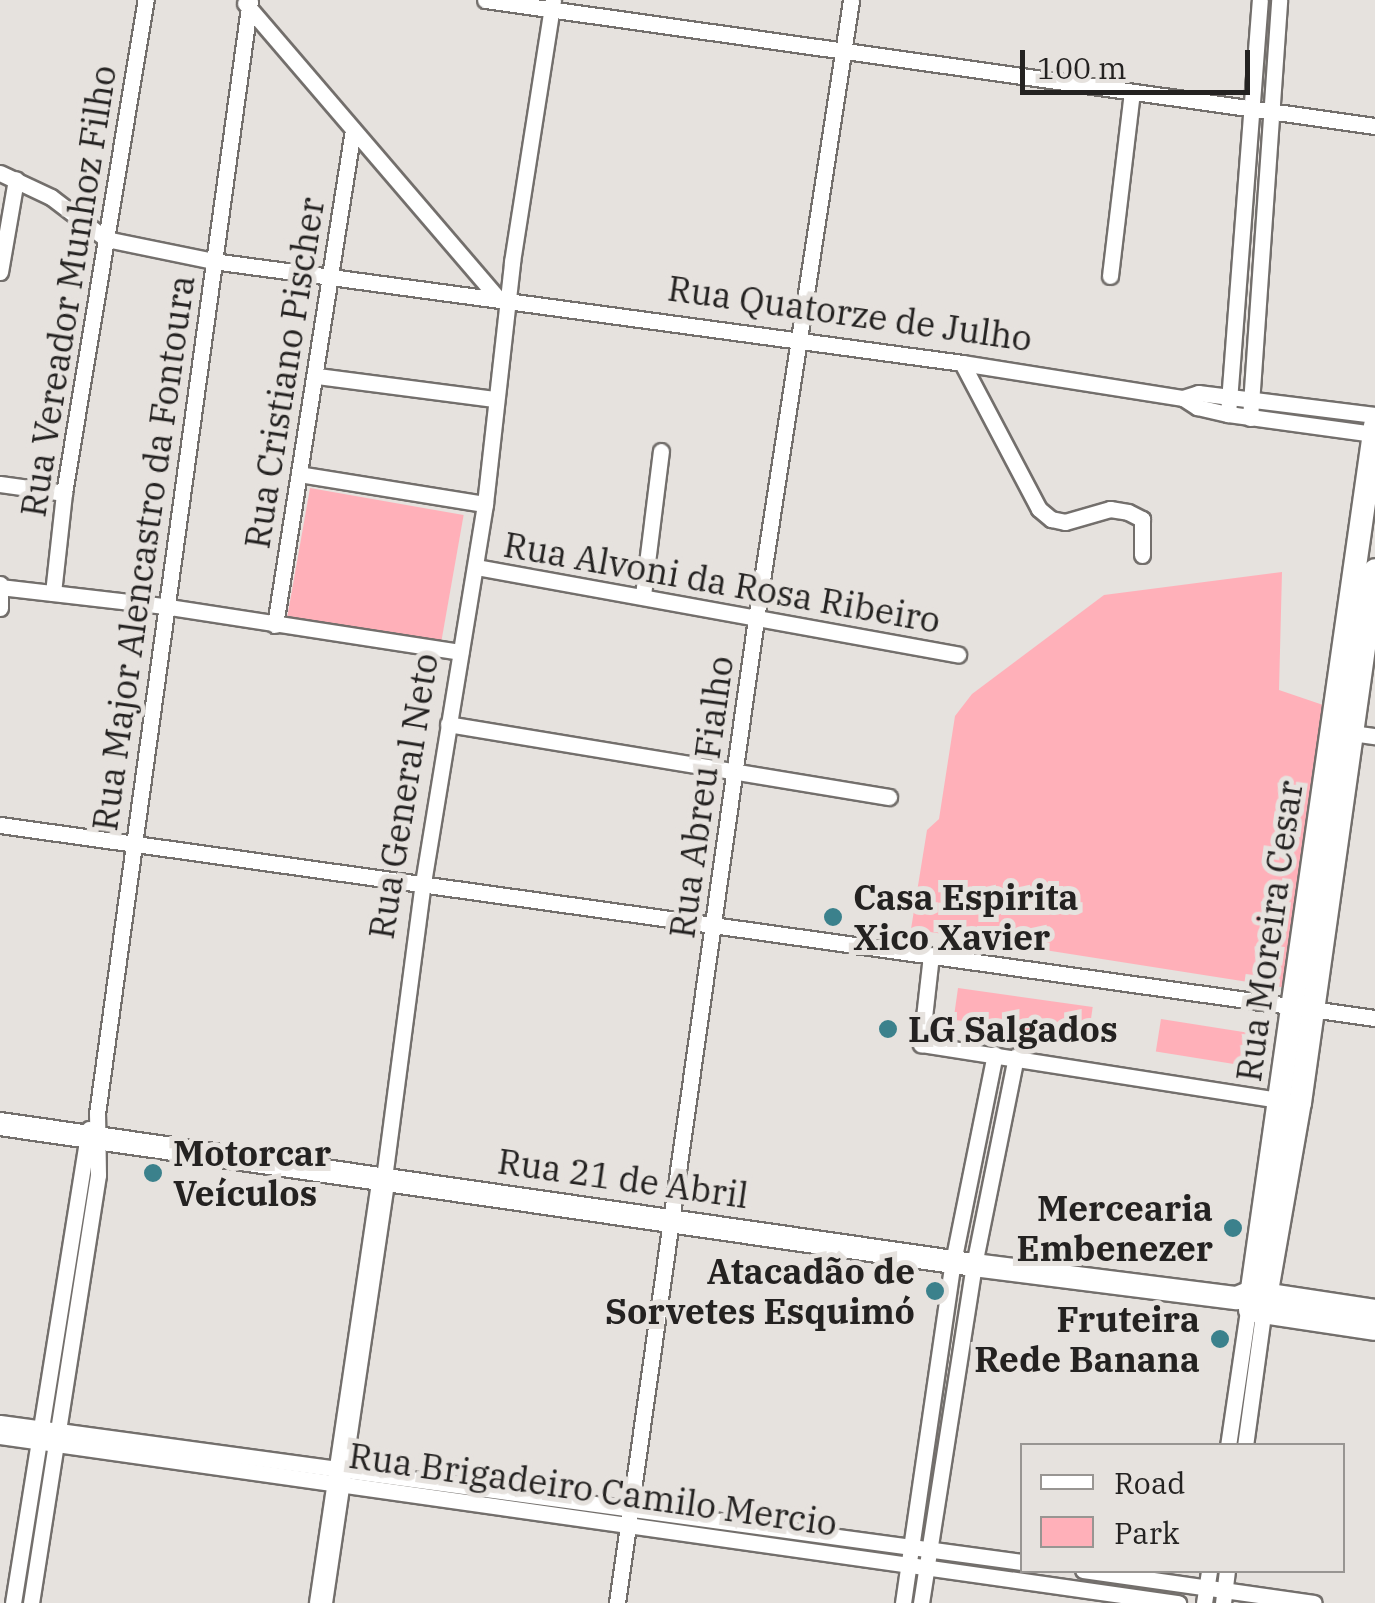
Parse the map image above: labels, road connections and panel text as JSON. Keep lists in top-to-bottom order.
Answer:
{
  "streets": {
    "street": [
      "Rua Vereador Munhoz Filho",
      "Rua Quatorze de Julho",
      "Rua Cristiano Pischer",
      "Rua Major Alencastro da Fontoura",
      "Rua Alvoni da Rosa Ribeiro",
      "Rua General Neto",
      "Rua Abreu Fialho",
      "Rua Moreira Cesar",
      "Rua 21 de Abril",
      "Rua Brigadeiro Camilo Mercio"
    ]
  },
  "crossings": [
    ["Rua Vereador Munhoz Filho", "Rua Quatorze de Julho"],
    ["Rua Quatorze de Julho", "Rua Cristiano Pischer"],
    ["Rua Quatorze de Julho", "Rua Major Alencastro da Fontoura"],
    ["Rua Quatorze de Julho", "Rua General Neto"],
    ["Rua Quatorze de Julho", "Rua Abreu Fialho"],
    ["Rua Quatorze de Julho", "Rua Moreira Cesar"],
    ["Rua Major Alencastro da Fontoura", "Rua 21 de Abril"],
    ["Rua Major Alencastro da Fontoura", "Rua Brigadeiro Camilo Mercio"],
    ["Rua Alvoni da Rosa Ribeiro", "Rua General Neto"],
    ["Rua Alvoni da Rosa Ribeiro", "Rua Abreu Fialho"],
    ["Rua General Neto", "Rua 21 de Abril"],
    ["Rua General Neto", "Rua Brigadeiro Camilo Mercio"],
    ["Rua Abreu Fialho", "Rua 21 de Abril"],
    ["Rua Abreu Fialho", "Rua Brigadeiro Camilo Mercio"],
    ["Rua Moreira Cesar", "Rua 21 de Abril"]
  ],
  "places": [
    "Casa Espirita Xico Xavier",
    "LG Salgados",
    "Motorcar Veículos",
    "Mercearia Embenezer",
    "Atacadão de Sorvetes Esquimó",
    "Fruteira Rede Banana"
  ],
  "legend": ["Road", "Park"],
  "scale_bar": "100 m"
}
